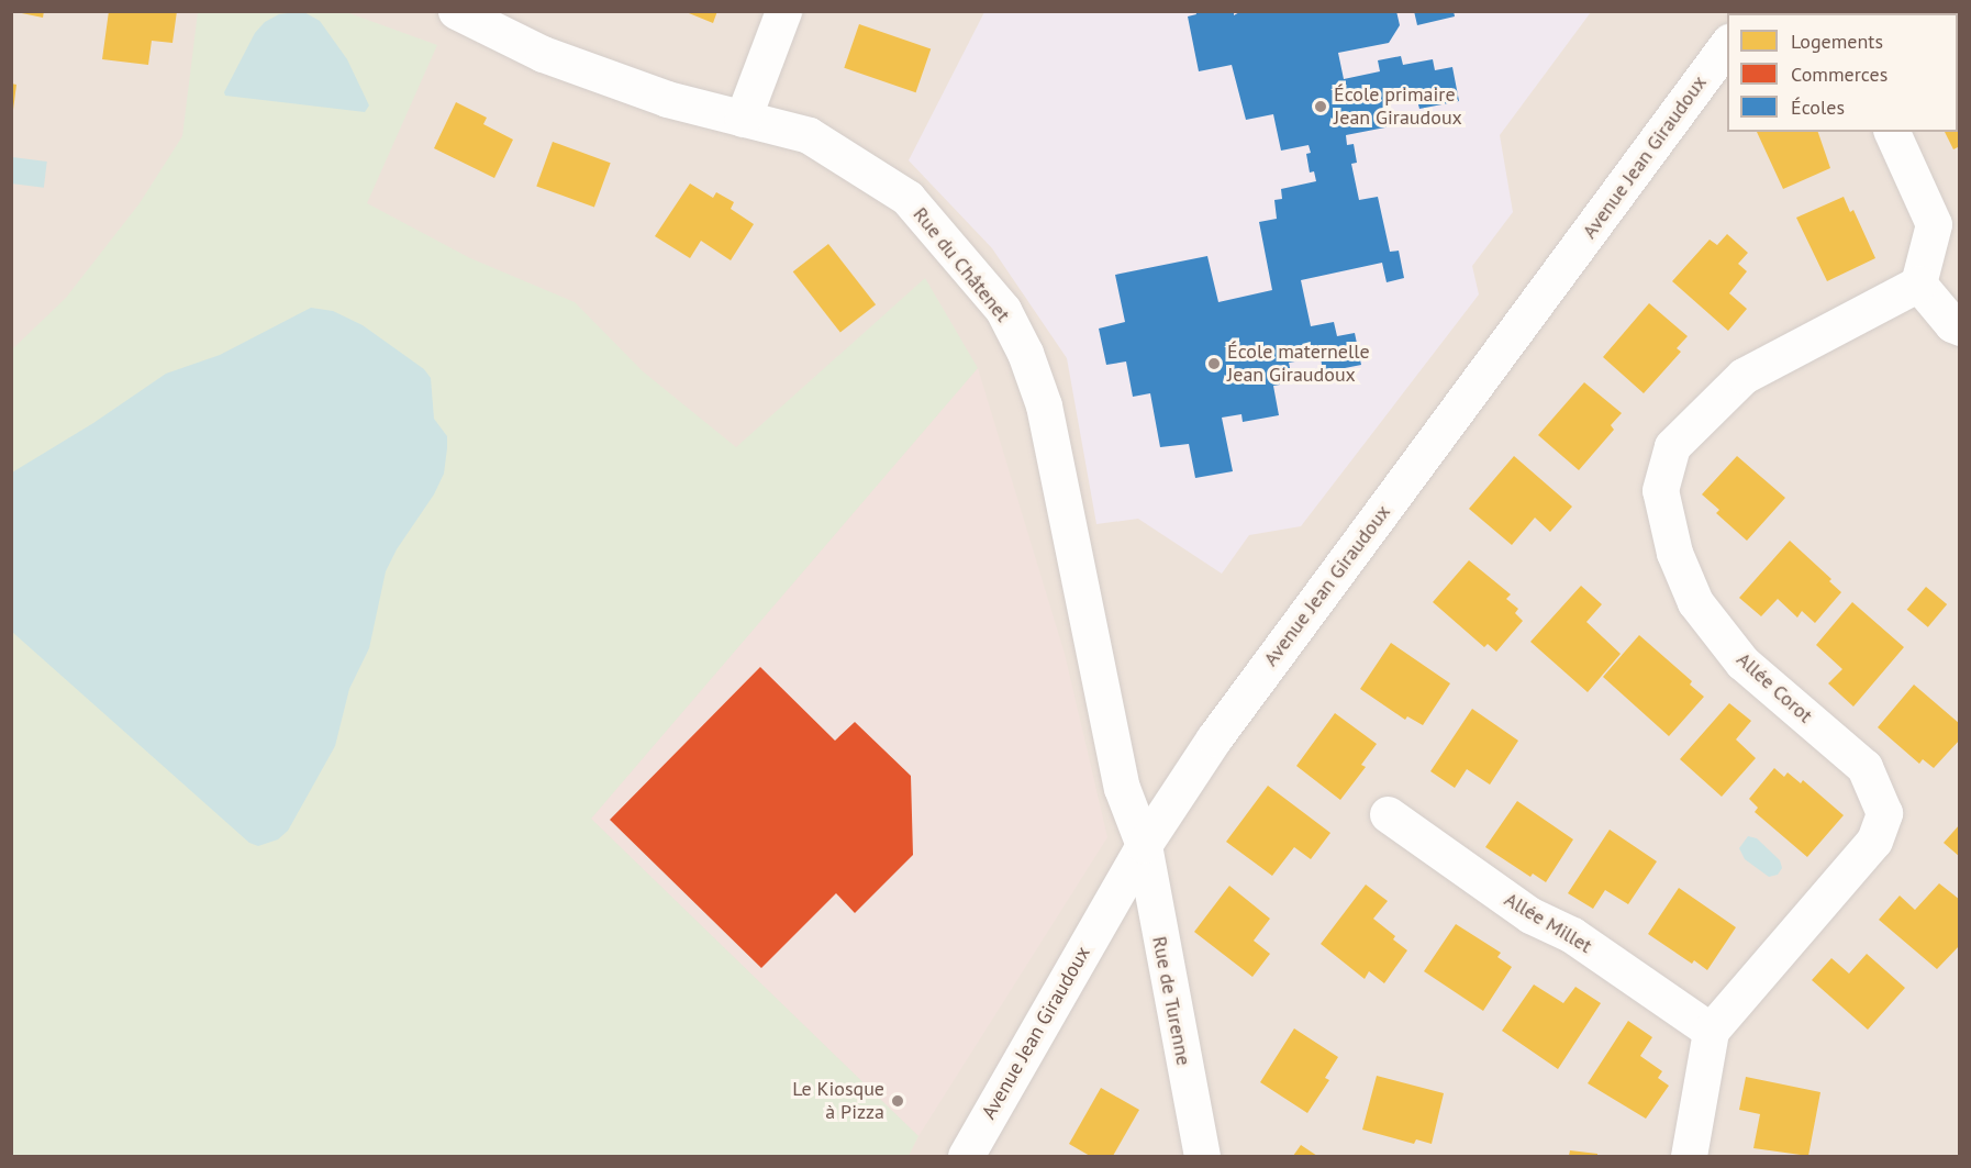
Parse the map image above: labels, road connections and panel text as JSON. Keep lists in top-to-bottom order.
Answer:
{
  "streets": {
    "street": [
      "Avenue Jean Giraudoux",
      "Rue du Châtenet",
      "Allée Corot",
      "Allée Millet",
      "Rue de Turenne"
    ]
  },
  "crossings": [
    ["Avenue Jean Giraudoux", "Rue du Châtenet"],
    ["Avenue Jean Giraudoux", "Rue de Turenne"],
    ["Rue du Châtenet", "Rue de Turenne"],
    ["Allée Corot", "Allée Millet"]
  ],
  "places": ["École primaire Jean Giraudoux", "École maternelle Jean Giraudoux", "Le Kiosque à Pizza"],
  "legend": ["Logements", "Commerces", "Écoles"]
}
